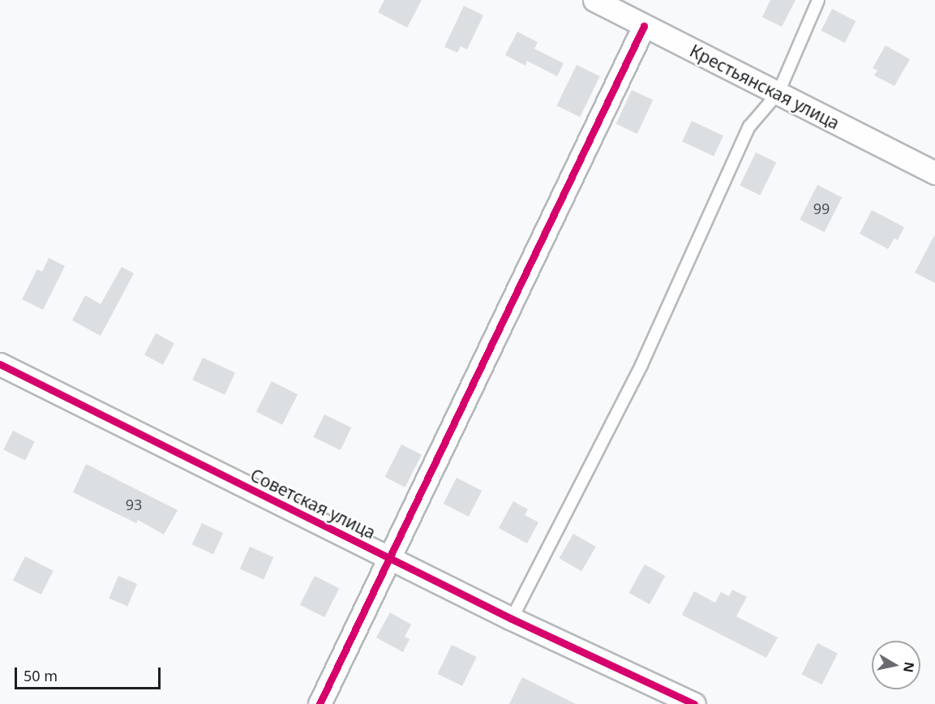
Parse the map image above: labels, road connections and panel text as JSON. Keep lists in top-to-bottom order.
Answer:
{
  "streets": {
    "street": ["Крестьянская улица", "Советская улица"]
  },
  "house_numbers": ["99", "93"],
  "scale_bar": "50 m",
  "north": "right"
}
